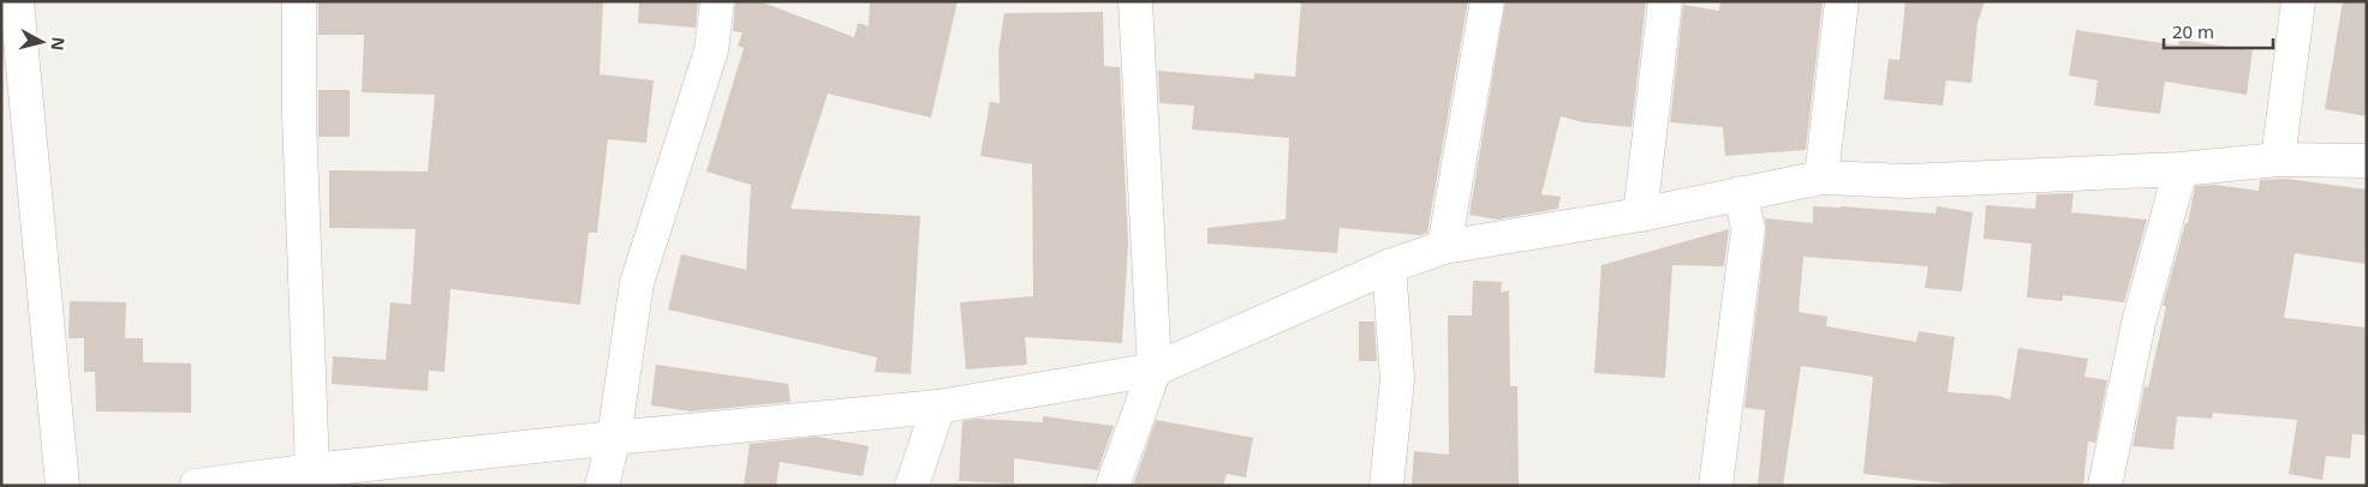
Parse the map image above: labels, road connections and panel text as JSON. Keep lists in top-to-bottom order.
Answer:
{
  "scale_bar": "20 m",
  "north": "right"
}
